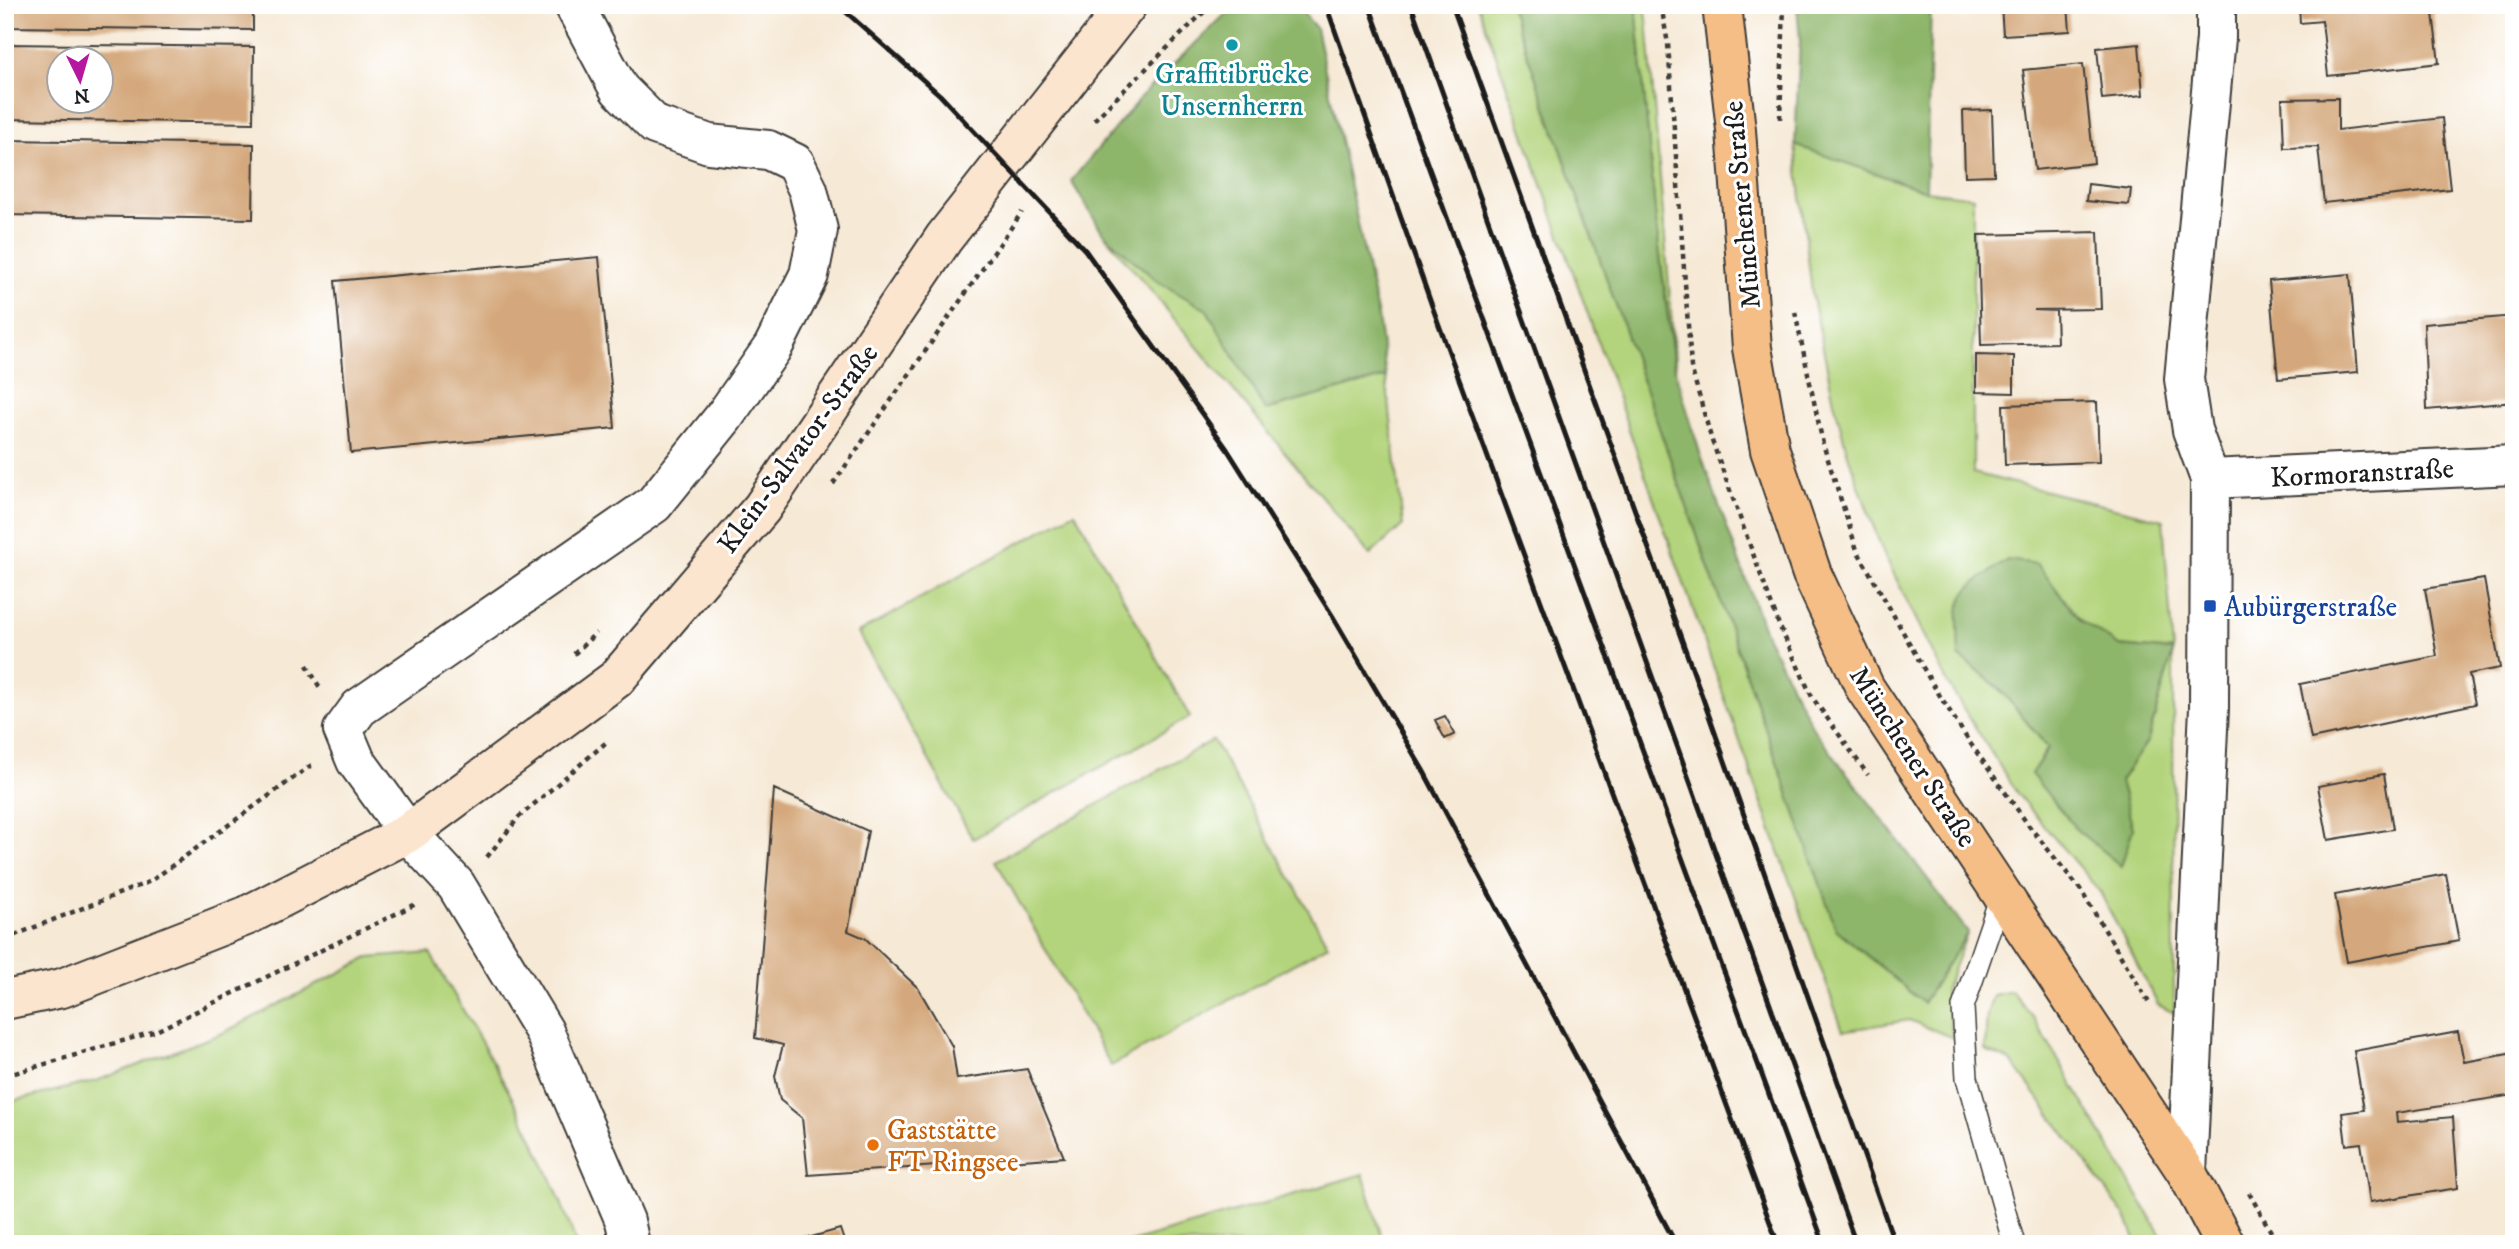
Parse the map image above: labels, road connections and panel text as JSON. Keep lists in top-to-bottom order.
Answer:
{
  "streets": {
    "main road": ["Münchener Straße", "Klein-Salvator-Straße"],
    "street": ["Kormoranstraße"]
  },
  "places": {
    "other": ["Graffitibrücke Unsernherrn", "Gaststätte FT Ringsee"],
    "transit": ["Aubürgerstraße"]
  },
  "north": "bottom"
}
